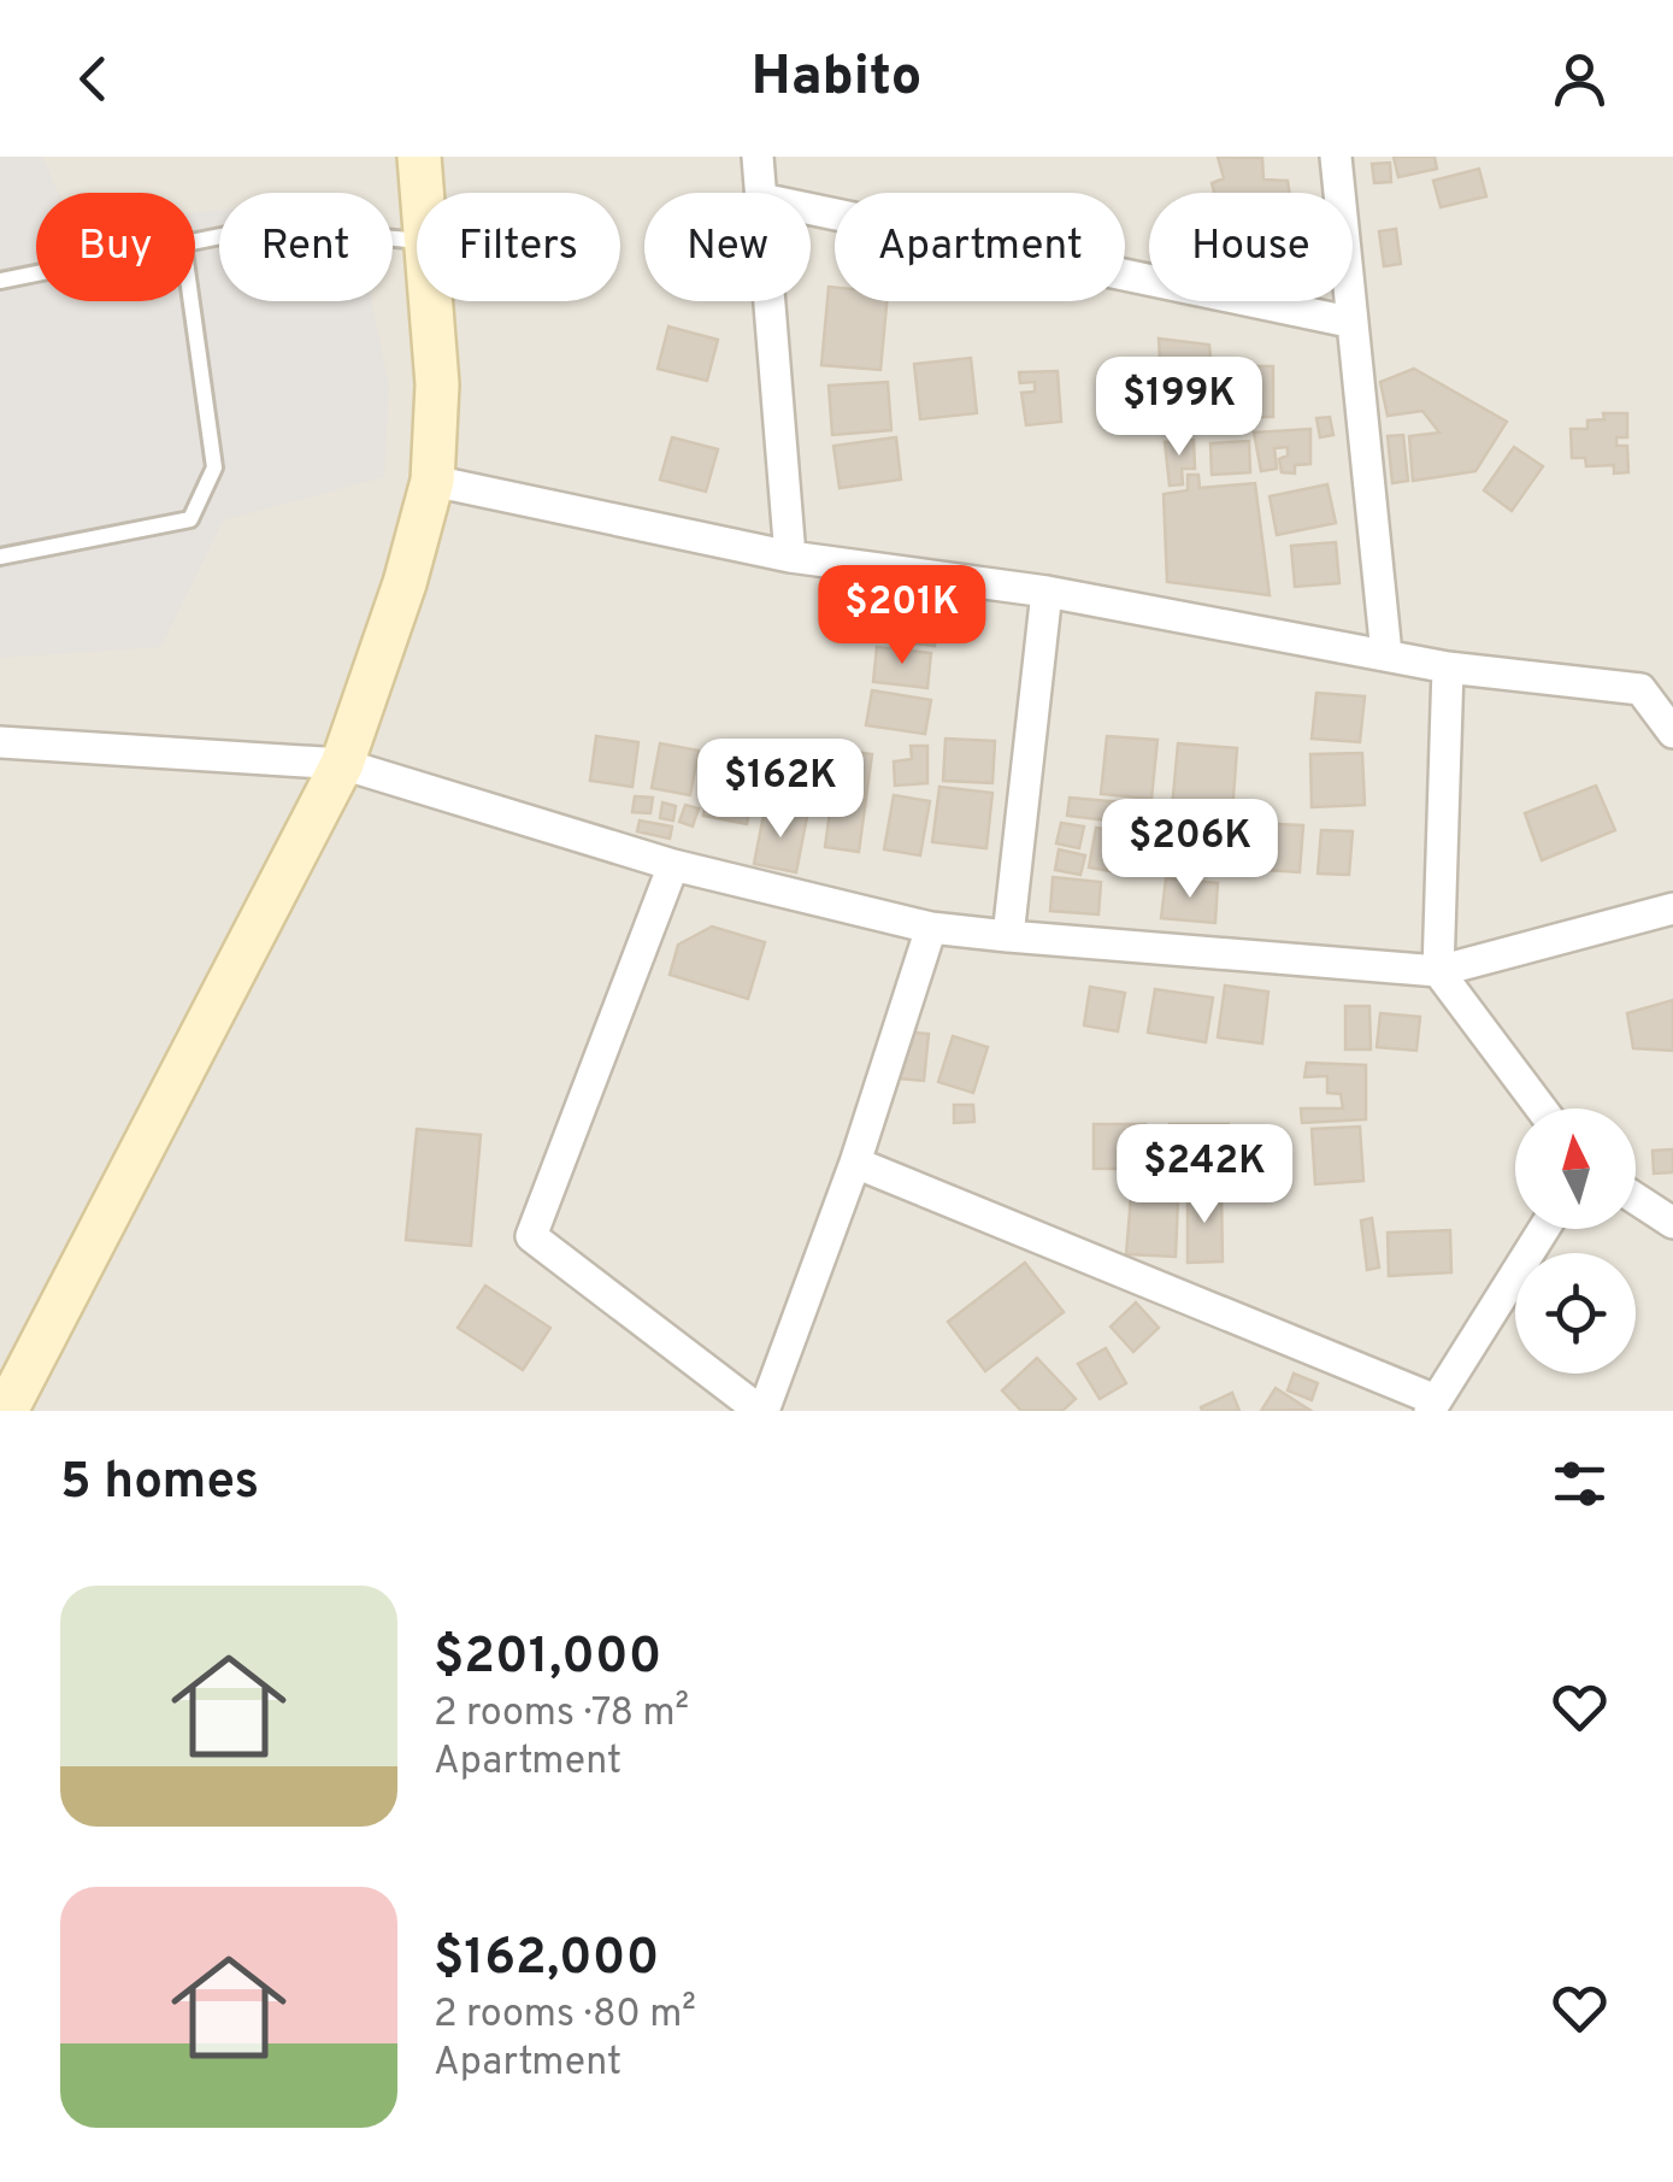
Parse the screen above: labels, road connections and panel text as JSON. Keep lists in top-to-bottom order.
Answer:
{
  "north": "top",
  "page": {
    "header": "Habito",
    "chip": [
      "Buy",
      "Rent",
      "Filters",
      "New",
      "Apartment",
      "House"
    ],
    "price": [
      "$199K",
      "$201K",
      "$162K",
      "$206K",
      "$242K"
    ],
    "heading": "5 homes",
    "list": [
      {
        "name": "$201,000",
        "note": "2 rooms · 78 m² · Apartment"
      },
      {
        "name": "$162,000",
        "note": "2 rooms · 80 m² · Apartment"
      }
    ]
  }
}
